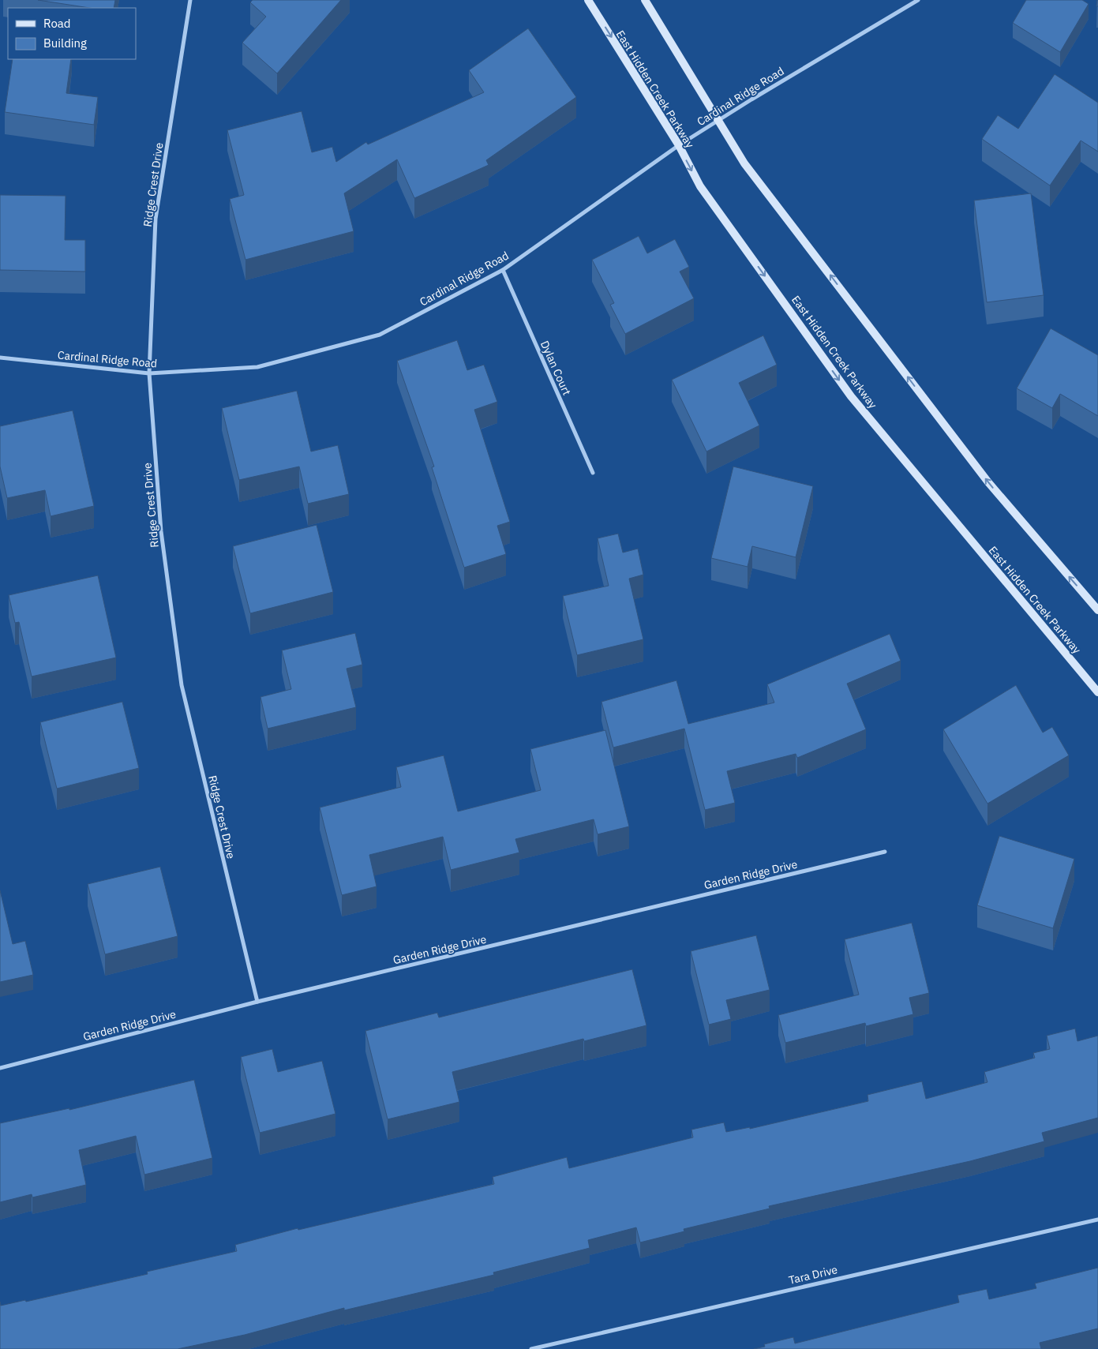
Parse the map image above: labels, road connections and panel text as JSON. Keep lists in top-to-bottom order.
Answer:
{
  "streets": {
    "main road": ["East Hidden Creek Parkway"],
    "street": [
      "Cardinal Ridge Road",
      "Ridge Crest Drive",
      "Dylan Court",
      "Garden Ridge Drive",
      "Tara Drive"
    ]
  },
  "crossings": [
    ["East Hidden Creek Parkway", "Cardinal Ridge Road"],
    ["Cardinal Ridge Road", "Ridge Crest Drive"],
    ["Cardinal Ridge Road", "Dylan Court"],
    ["Ridge Crest Drive", "Garden Ridge Drive"]
  ],
  "legend": ["Road", "Building"]
}
